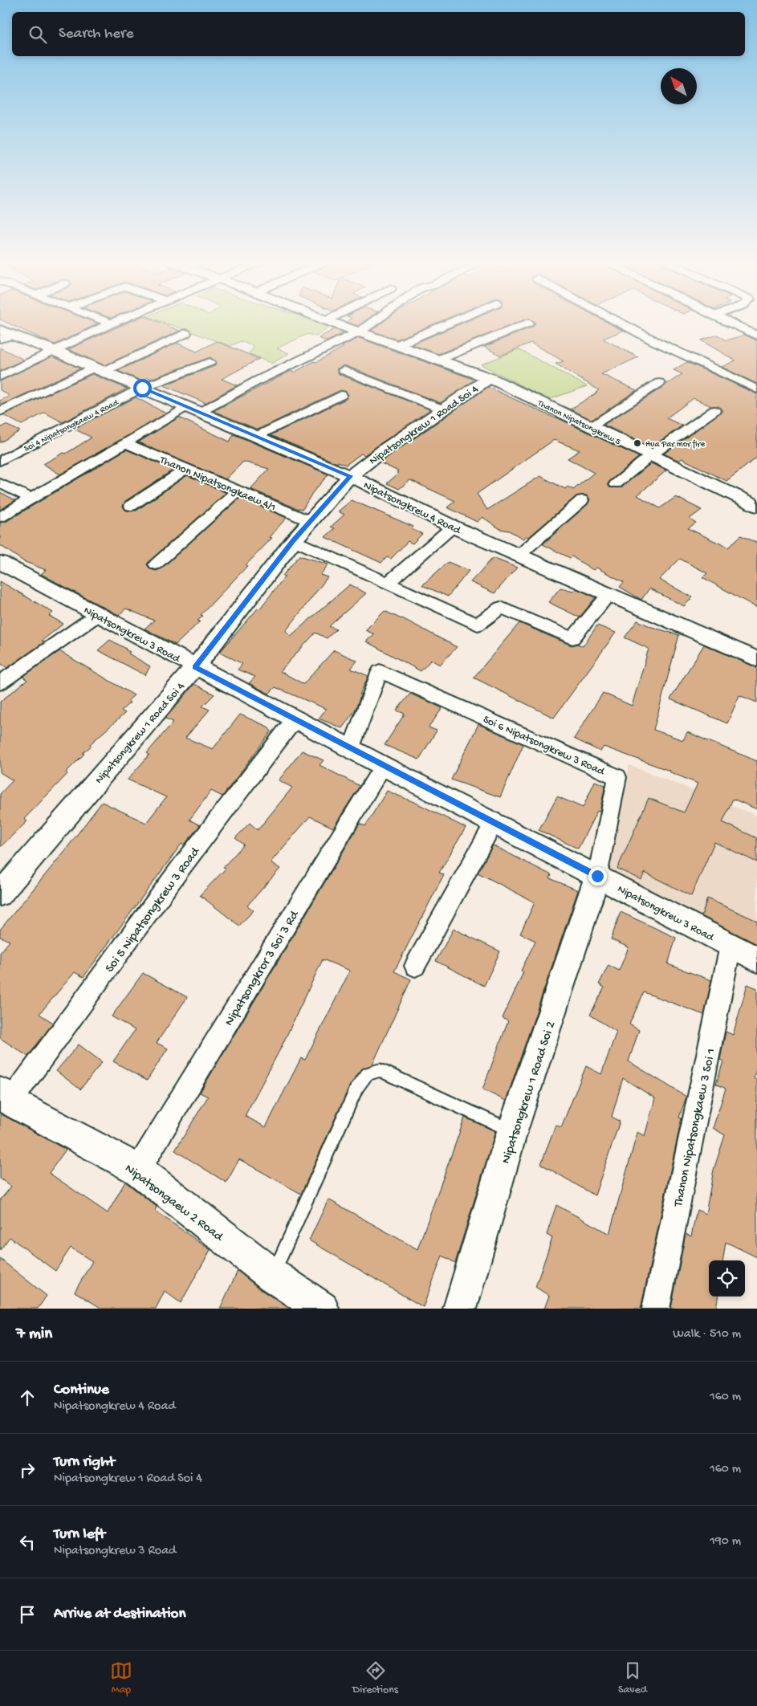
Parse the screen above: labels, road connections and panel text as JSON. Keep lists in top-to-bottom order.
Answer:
{
  "streets": {
    "street": [
      "Thanon Nipatsongkrew 5",
      "Nipatsongkrew 1 Road Soi 4",
      "Soi 4 Nipatsongkaew 4 Road",
      "Thanon Nipatsongkaew 4/1",
      "Nipatsongkrew 4 Road",
      "Nipatsongkrew 3 Road",
      "Soi 6 Nipatsongkrew 3 Road",
      "Soi 5 Nipatsongkrew 3 Road",
      "Nipatsongkror 3 Soi 3 Rd",
      "Nipatsongkrew 1 Road Soi 2",
      "Thanon Nipatsongkaew 3 Soi 1",
      "Nipatsongaew 2 Road"
    ]
  },
  "crossings": [
    ["Thanon Nipatsongkrew 5", "Nipatsongkrew 1 Road Soi 4"],
    ["Nipatsongkrew 1 Road Soi 4", "Thanon Nipatsongkaew 4/1"],
    ["Nipatsongkrew 1 Road Soi 4", "Nipatsongkrew 4 Road"],
    ["Nipatsongkrew 1 Road Soi 4", "Nipatsongkrew 3 Road"],
    ["Soi 4 Nipatsongkaew 4 Road", "Nipatsongkrew 4 Road"],
    ["Nipatsongkrew 3 Road", "Soi 6 Nipatsongkrew 3 Road"],
    ["Nipatsongkrew 3 Road", "Soi 5 Nipatsongkrew 3 Road"],
    ["Nipatsongkrew 3 Road", "Nipatsongkror 3 Soi 3 Rd"],
    ["Nipatsongkrew 3 Road", "Nipatsongkrew 1 Road Soi 2"],
    ["Nipatsongkrew 3 Road", "Thanon Nipatsongkaew 3 Soi 1"],
    ["Soi 6 Nipatsongkrew 3 Road", "Nipatsongkrew 1 Road Soi 2"],
    ["Soi 5 Nipatsongkrew 3 Road", "Nipatsongaew 2 Road"],
    ["Nipatsongkror 3 Soi 3 Rd", "Nipatsongaew 2 Road"]
  ],
  "places": ["Hua Par mor fire"],
  "north": "top left",
  "page": {
    "search": "Search here",
    "heading": ["7 min", "Walk · 510 m"],
    "list": [
      ["Continue", "Nipatsongkrew 4 Road", "160 m"],
      ["Turn right", "Nipatsongkrew 1 Road Soi 4", "160 m"],
      ["Turn left", "Nipatsongkrew 3 Road", "190 m"],
      "Arrive at destination"
    ],
    "nav": ["Map", "Directions", "Saved"]
  }
}
